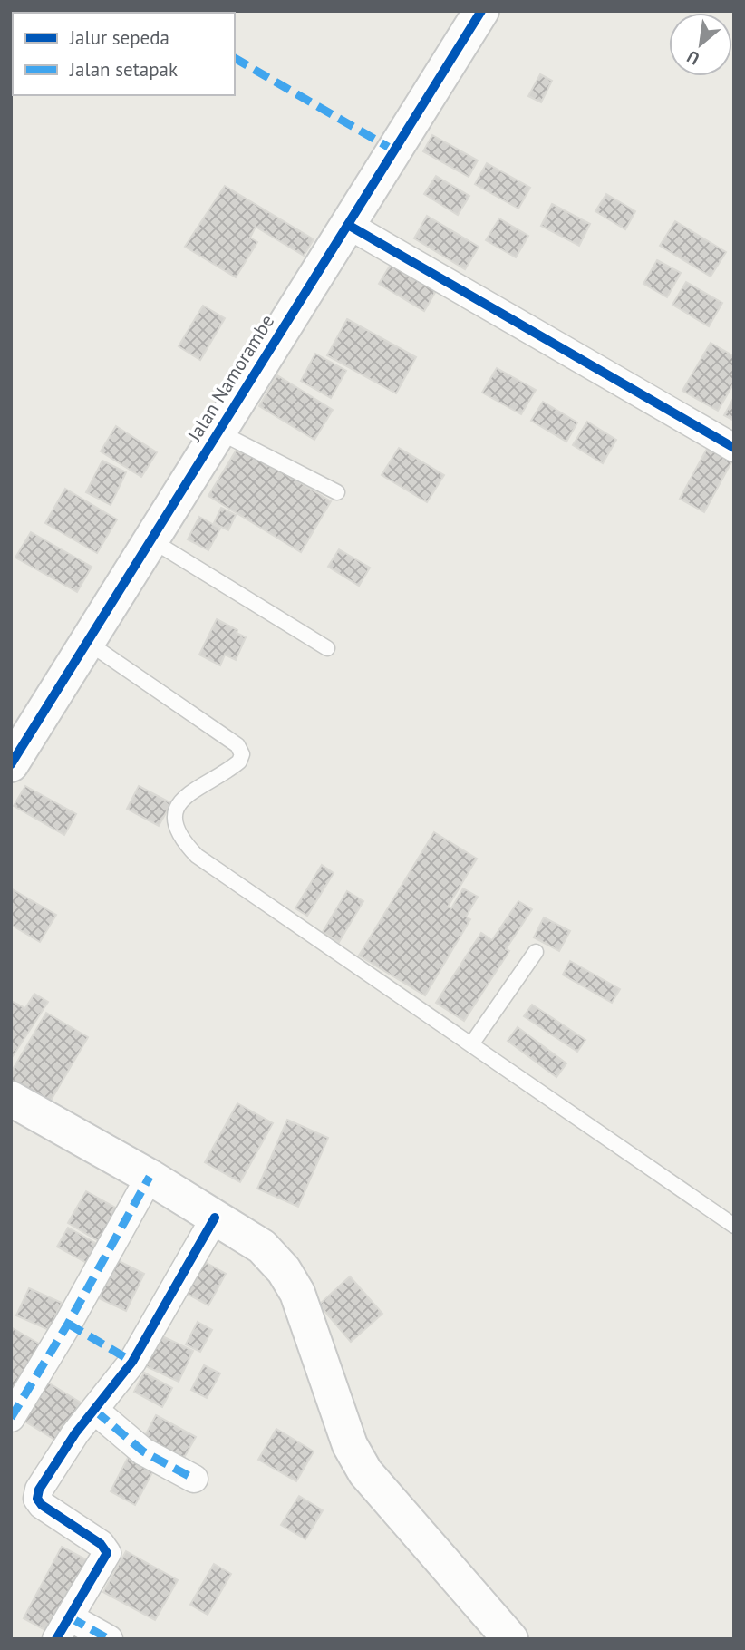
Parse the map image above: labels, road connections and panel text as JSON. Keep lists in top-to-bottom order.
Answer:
{
  "streets": {
    "street": ["Jalan Namorambe"]
  },
  "legend": ["Jalur sepeda", "Jalan setapak"],
  "north": "bottom left"
}
